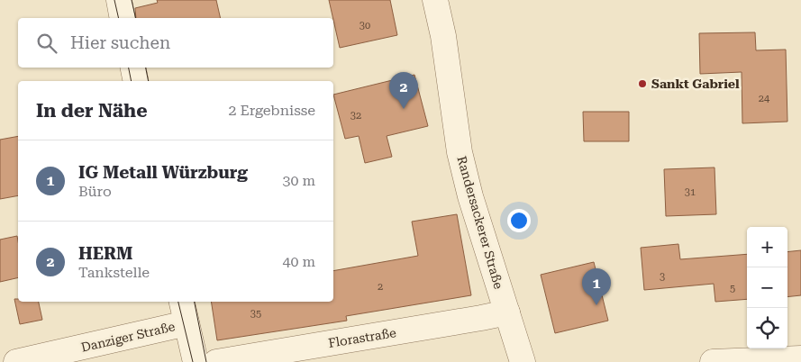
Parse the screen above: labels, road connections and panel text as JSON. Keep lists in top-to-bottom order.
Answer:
{
  "streets": {
    "street": ["Randersackerer Straße", "Danziger Straße", "Florastraße"]
  },
  "crossings": [
    ["Randersackerer Straße", "Florastraße"]
  ],
  "places": ["Sankt Gabriel"],
  "house_numbers": [
    "30",
    "24",
    "32",
    "31",
    "3",
    "2",
    "5",
    "35"
  ],
  "page": {
    "search": "Hier suchen",
    "pins": ["2", "1"],
    "heading": ["In der Nähe", "2 Ergebnisse"],
    "list": [
      {
        "mark": "1",
        "name": "IG Metall Würzburg",
        "note": "Büro",
        "value": "30 m"
      },
      {
        "mark": "2",
        "name": "HERM",
        "note": "Tankstelle",
        "value": "40 m"
      }
    ],
    "map_buttons": ["+", "−"]
  }
}
